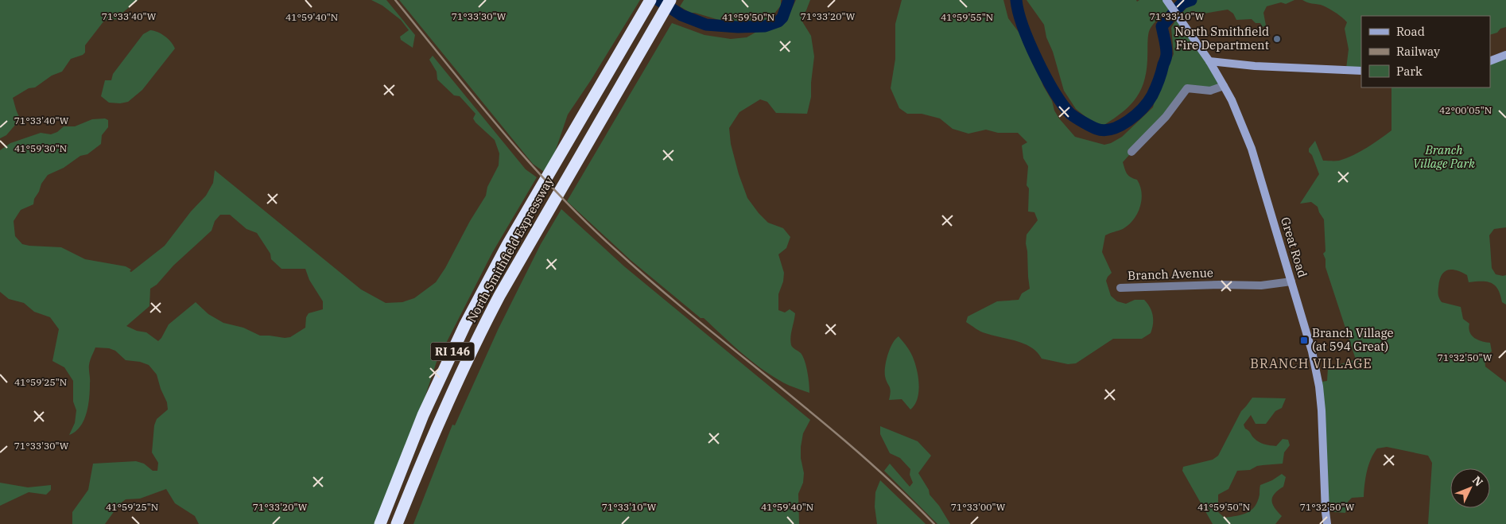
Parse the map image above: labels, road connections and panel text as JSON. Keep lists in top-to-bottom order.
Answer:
{
  "streets": {
    "highway": ["North Smithfield Expressway", "RI 146"],
    "main road": ["Great Road"],
    "street": ["Branch Avenue"]
  },
  "crossings": [
    ["Great Road", "Branch Avenue"]
  ],
  "districts": ["BRANCH VILLAGE"],
  "parks": ["Branch Village Park"],
  "places": {
    "other": ["North Smithfield Fire Department"],
    "transit": ["Branch Village (at 594 Great)"]
  },
  "legend": ["Road", "Railway", "Park"],
  "north": "top right",
  "coordinates": [
    "71°33'40\"W",
    "71°33'30\"W",
    "71°33'20\"W",
    "71°33'10\"W",
    "41°59'40\"N",
    "41°59'50\"N",
    "41°59'55\"N",
    "42°00'05\"N",
    "41°59'30\"N",
    "71°32'50\"W",
    "41°59'25\"N",
    "71°33'00\"W"
  ]
}
